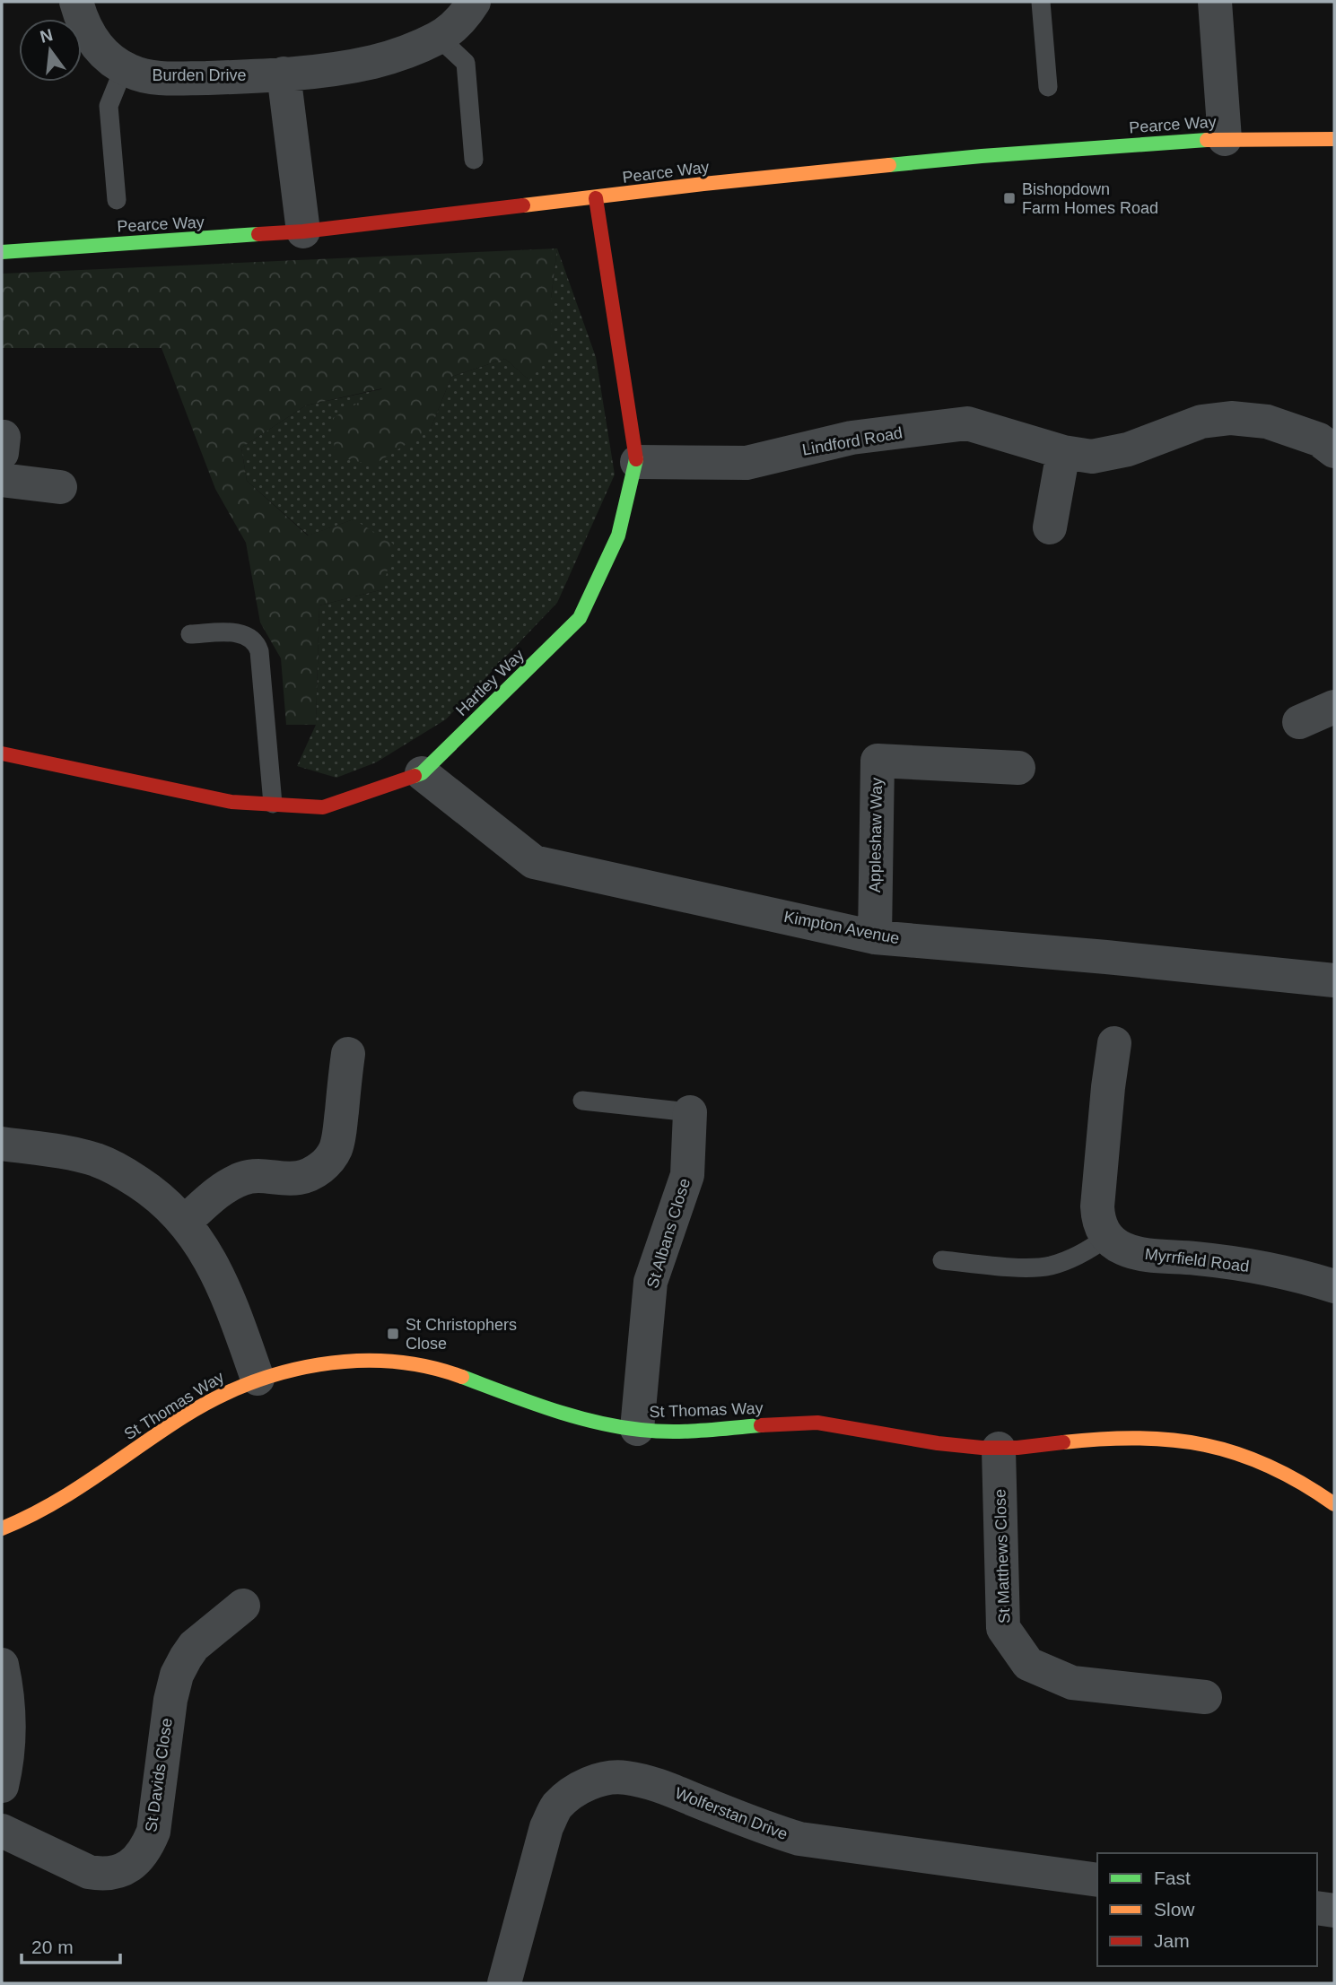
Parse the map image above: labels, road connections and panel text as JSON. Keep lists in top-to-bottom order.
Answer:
{
  "streets": {
    "street": [
      "Burden Drive",
      "Pearce Way",
      "Lindford Road",
      "Hartley Way",
      "Appleshaw Way",
      "Kimpton Avenue",
      "St Albans Close",
      "Myrrfield Road",
      "St Thomas Way",
      "St Matthews Close",
      "St Davids Close",
      "Wolferstan Drive"
    ]
  },
  "crossings": [
    ["Pearce Way", "Hartley Way"],
    ["Lindford Road", "Hartley Way"],
    ["Hartley Way", "Kimpton Avenue"],
    ["Appleshaw Way", "Kimpton Avenue"],
    ["St Albans Close", "St Thomas Way"],
    ["St Thomas Way", "St Matthews Close"]
  ],
  "places": {
    "transit": ["Bishopdown Farm Homes Road", "St Christophers Close"]
  },
  "legend": ["Fast", "Slow", "Jam"],
  "scale_bar": "20 m",
  "north": "top"
}
